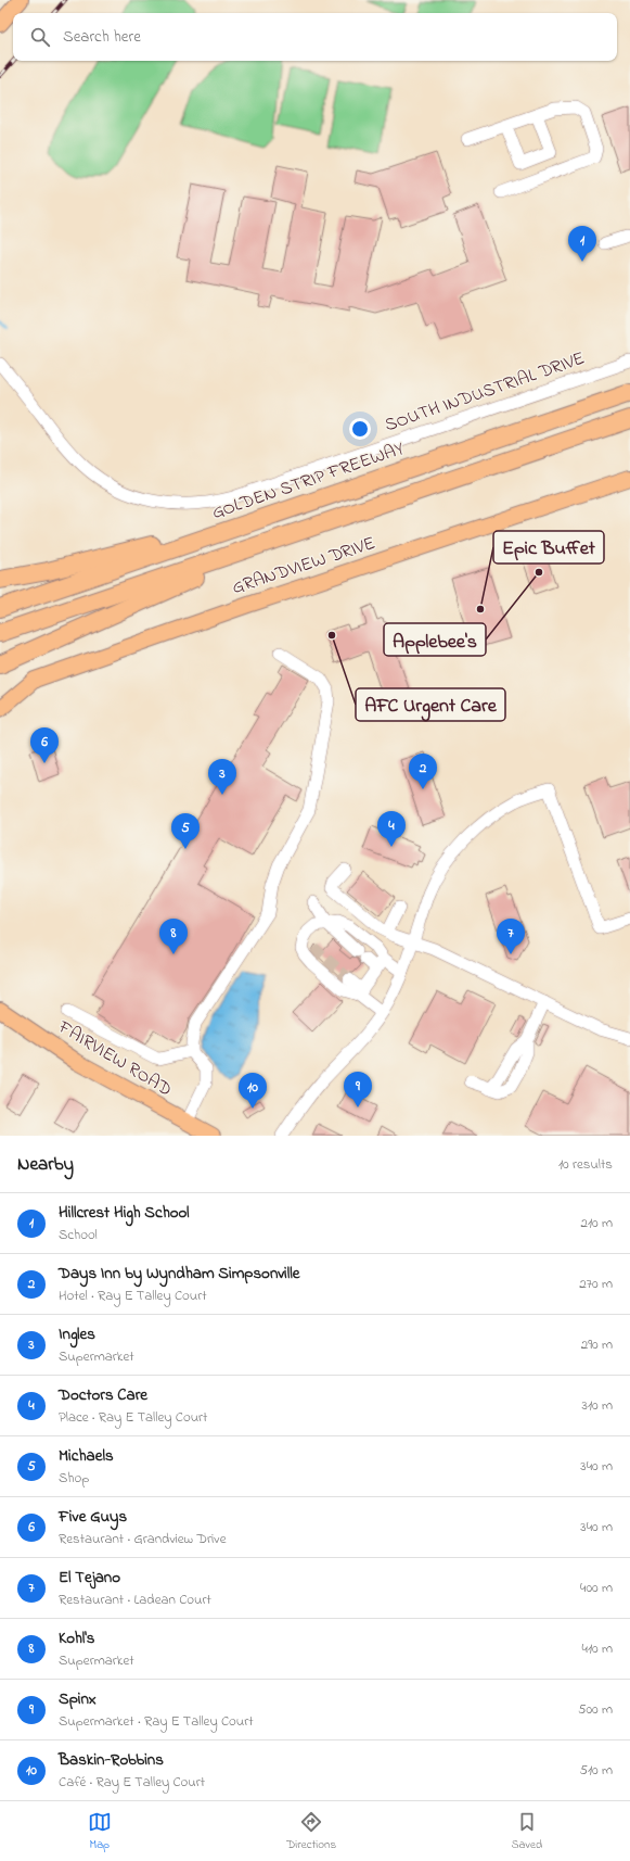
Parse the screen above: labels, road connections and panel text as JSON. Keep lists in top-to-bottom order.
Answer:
{
  "streets": {
    "highway": ["GOLDEN STRIP FREEWAY"],
    "main road": ["GRANDVIEW DRIVE", "FAIRVIEW ROAD"],
    "street": ["SOUTH INDUSTRIAL DRIVE"]
  },
  "places": ["Applebee's", "Epic Buffet", "AFC Urgent Care"],
  "page": {
    "search": "Search here",
    "pins": [
      "1",
      "6",
      "2",
      "3",
      "4",
      "5",
      "7",
      "8",
      "9",
      "10"
    ],
    "heading": ["Nearby", "10 results"],
    "list": [
      {
        "mark": "1",
        "name": "Hillcrest High School",
        "note": "School",
        "value": "210 m"
      },
      {
        "mark": "2",
        "name": "Days Inn by Wyndham Simpsonville",
        "note": "Hotel · Ray E Talley Court",
        "value": "270 m"
      },
      {
        "mark": "3",
        "name": "Ingles",
        "note": "Supermarket",
        "value": "290 m"
      },
      {
        "mark": "4",
        "name": "Doctors Care",
        "note": "Place · Ray E Talley Court",
        "value": "310 m"
      },
      {
        "mark": "5",
        "name": "Michaels",
        "note": "Shop",
        "value": "340 m"
      },
      {
        "mark": "6",
        "name": "Five Guys",
        "note": "Restaurant · Grandview Drive",
        "value": "340 m"
      },
      {
        "mark": "7",
        "name": "El Tejano",
        "note": "Restaurant · Ladean Court",
        "value": "400 m"
      },
      {
        "mark": "8",
        "name": "Kohl's",
        "note": "Supermarket",
        "value": "410 m"
      },
      {
        "mark": "9",
        "name": "Spinx",
        "note": "Supermarket · Ray E Talley Court",
        "value": "500 m"
      },
      {
        "mark": "10",
        "name": "Baskin-Robbins",
        "note": "Café · Ray E Talley Court",
        "value": "510 m"
      }
    ],
    "nav": ["Map", "Directions", "Saved"]
  }
}
